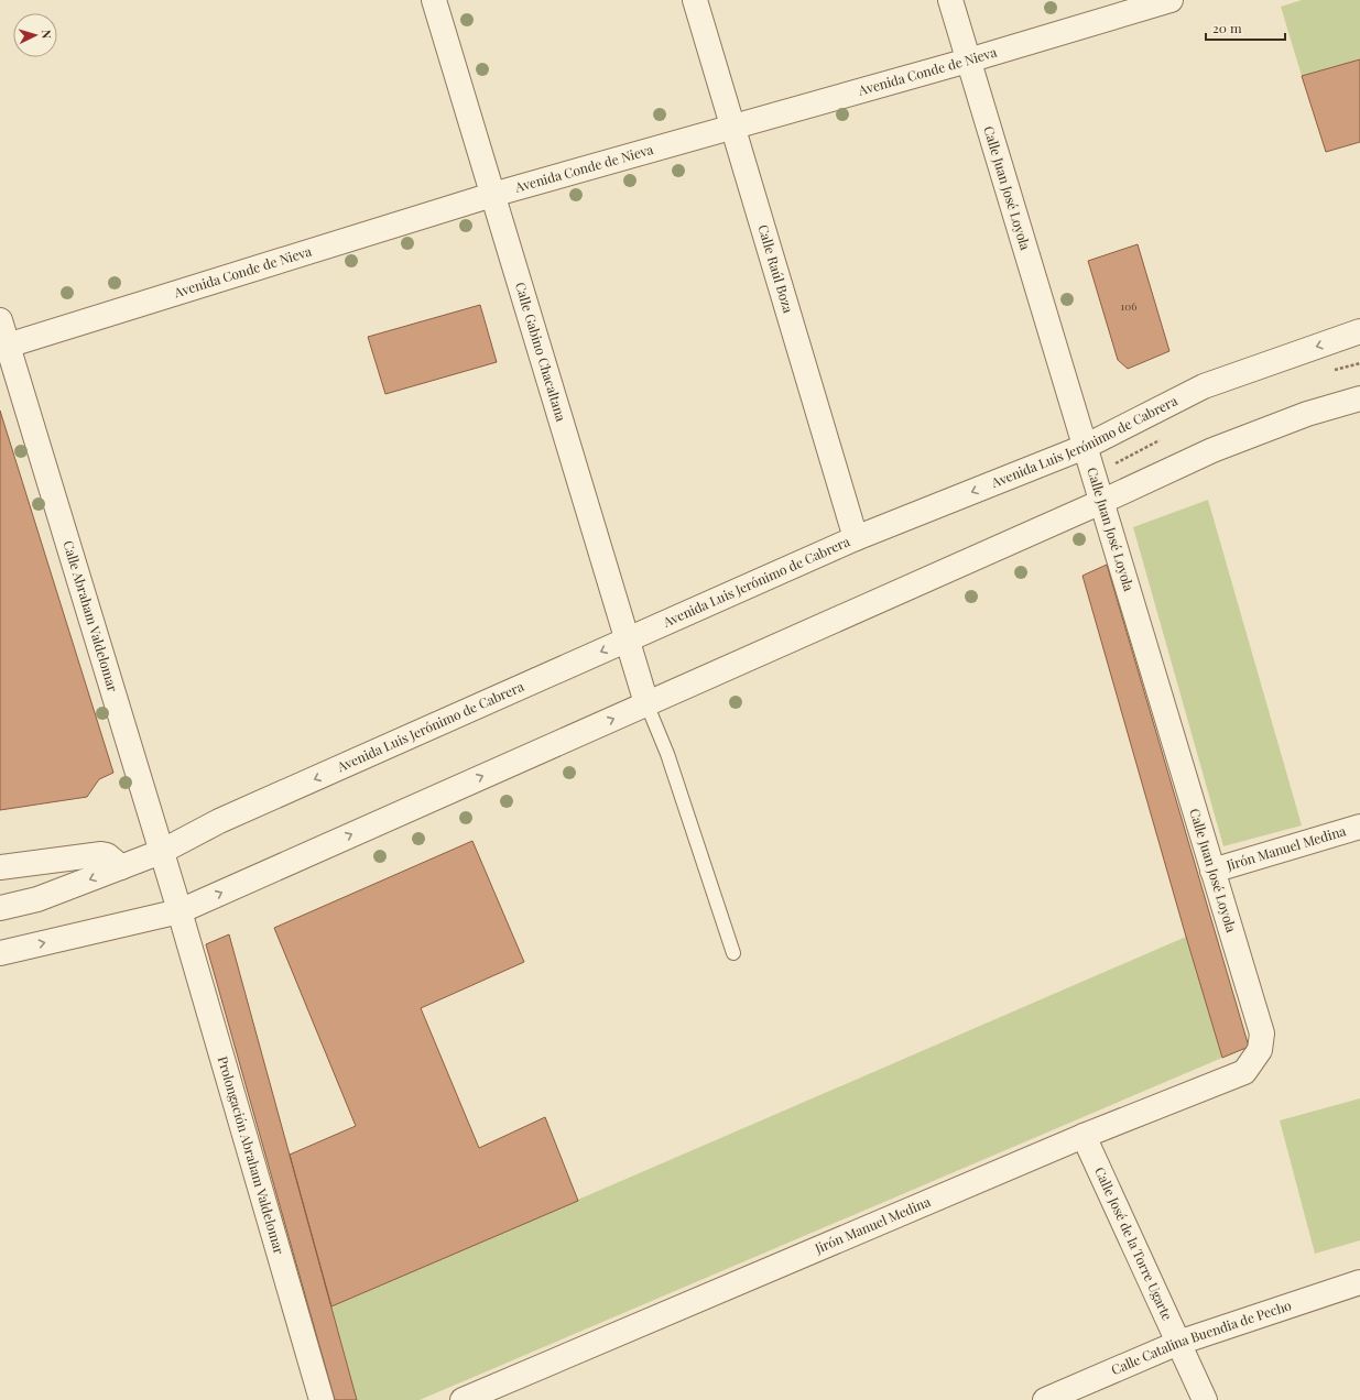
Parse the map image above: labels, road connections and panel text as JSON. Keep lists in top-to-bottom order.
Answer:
{
  "streets": {
    "street": [
      "Avenida Conde de Nieva",
      "Calle Juan José Loyola",
      "Calle Raúl Boza",
      "Calle Gabino Chacaltana",
      "Avenida Luis Jerónimo de Cabrera",
      "Calle Abraham Valdelomar",
      "Jirón Manuel Medina",
      "Prolongación Abraham Valdelomar",
      "Calle José de la Torre Ugarte",
      "Calle Catalina Buendia de Pecho"
    ]
  },
  "crossings": [
    ["Avenida Conde de Nieva", "Calle Juan José Loyola"],
    ["Avenida Conde de Nieva", "Calle Raúl Boza"],
    ["Avenida Conde de Nieva", "Calle Gabino Chacaltana"],
    ["Avenida Conde de Nieva", "Calle Abraham Valdelomar"],
    ["Calle Juan José Loyola", "Avenida Luis Jerónimo de Cabrera"],
    ["Calle Juan José Loyola", "Jirón Manuel Medina"],
    ["Calle Raúl Boza", "Avenida Luis Jerónimo de Cabrera"],
    ["Calle Gabino Chacaltana", "Avenida Luis Jerónimo de Cabrera"],
    ["Avenida Luis Jerónimo de Cabrera", "Calle Abraham Valdelomar"],
    ["Calle Abraham Valdelomar", "Prolongación Abraham Valdelomar"],
    ["Jirón Manuel Medina", "Calle José de la Torre Ugarte"],
    ["Calle José de la Torre Ugarte", "Calle Catalina Buendia de Pecho"]
  ],
  "house_numbers": ["106"],
  "scale_bar": "20 m",
  "north": "right"
}
